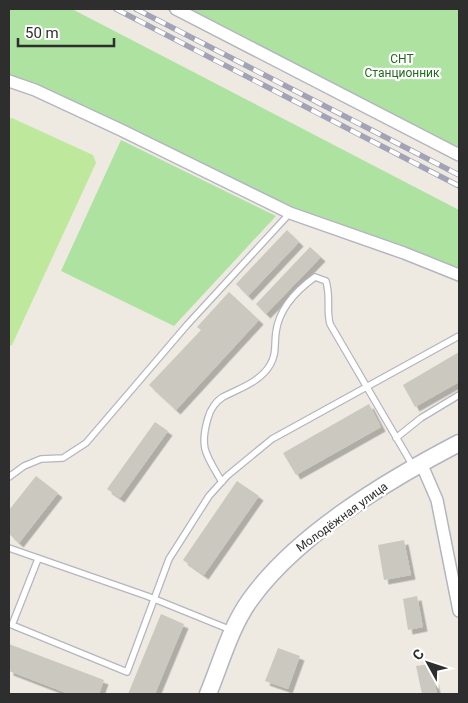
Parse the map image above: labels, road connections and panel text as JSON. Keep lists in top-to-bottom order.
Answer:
{
  "streets": {
    "street": ["Молодёжная улица"]
  },
  "parks": ["СНТ Станционник"],
  "scale_bar": "50 m",
  "north": "top left"
}
